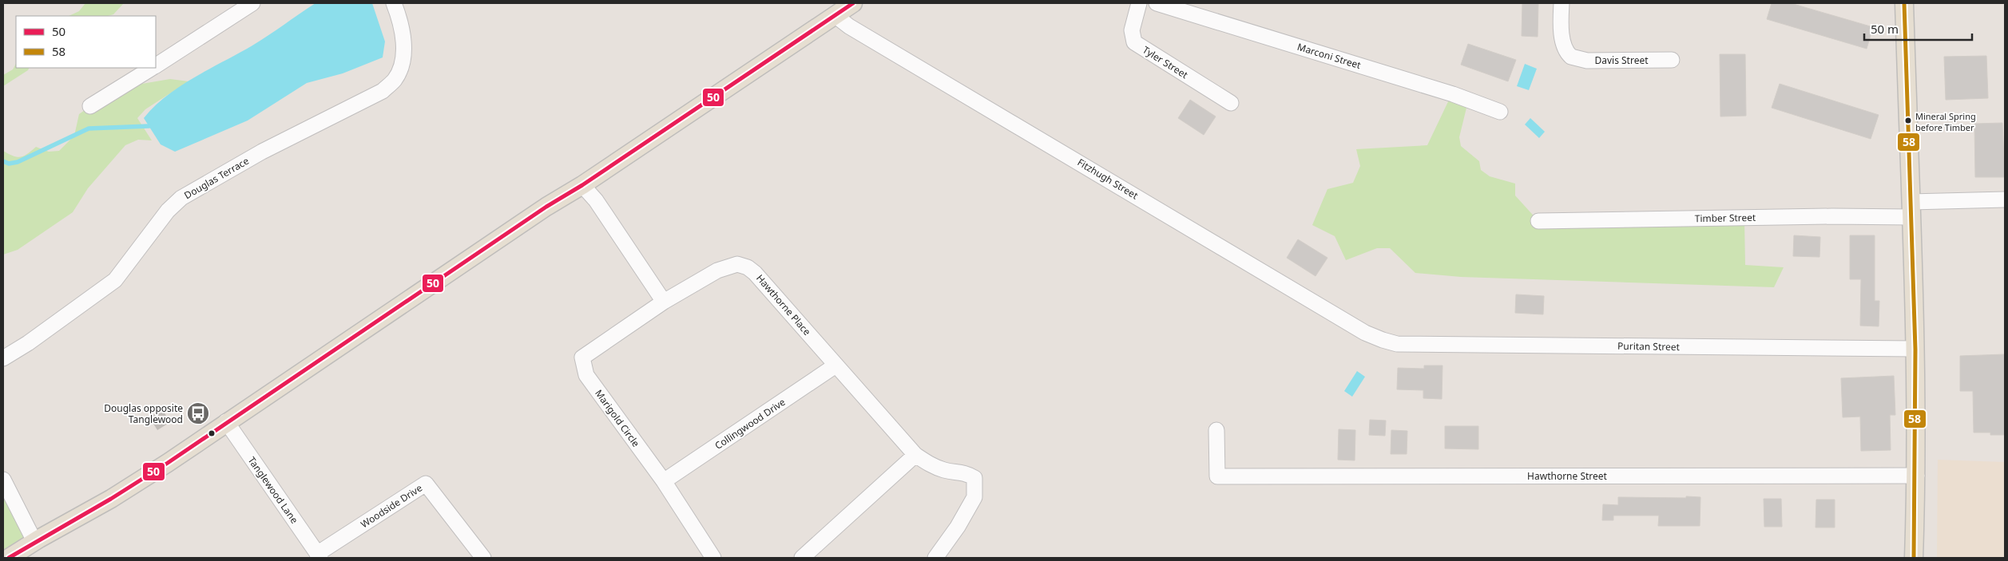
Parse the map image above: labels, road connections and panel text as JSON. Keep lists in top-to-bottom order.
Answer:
{
  "streets": {
    "street": [
      "Marconi Street",
      "Davis Street",
      "Tyler Street",
      "Douglas Terrace",
      "Fitzhugh Street",
      "Timber Street",
      "Hawthorne Place",
      "Puritan Street",
      "Marigold Circle",
      "Collingwood Drive",
      "Hawthorne Street",
      "Tanglewood Lane",
      "Woodside Drive"
    ]
  },
  "crossings": [
    ["Fitzhugh Street", "Puritan Street"],
    ["Hawthorne Place", "Marigold Circle"],
    ["Hawthorne Place", "Collingwood Drive"],
    ["Marigold Circle", "Collingwood Drive"],
    ["Tanglewood Lane", "Woodside Drive"]
  ],
  "places": {
    "other": ["Mineral Spring before Timber"],
    "bus stop": ["Douglas opposite Tanglewood"]
  },
  "lines": ["transit line 50", "transit line 58"],
  "legend": ["50", "58"],
  "scale_bar": "50 m"
}
